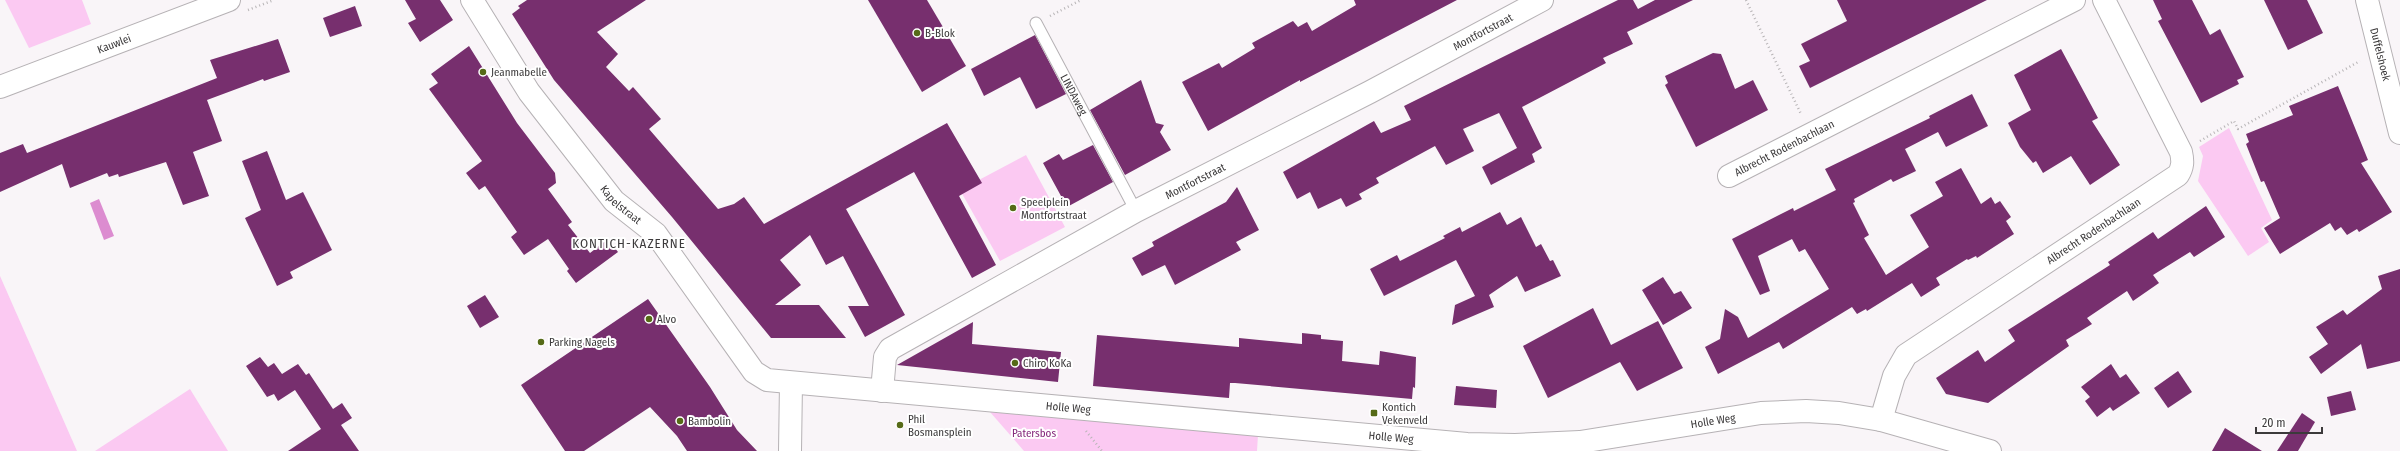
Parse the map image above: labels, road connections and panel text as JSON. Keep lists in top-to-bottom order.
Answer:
{
  "streets": {
    "street": [
      "Montfortstraat",
      "Kauwlei",
      "Duffelshoek",
      "Albrecht Rodenbachlaan",
      "Kapelstraat",
      "Holle Weg"
    ],
    "lane": ["LINDAweg"]
  },
  "crossings": [
    ["Montfortstraat", "LINDAweg"],
    ["Montfortstraat", "Kapelstraat"],
    ["Montfortstraat", "Holle Weg"],
    ["Albrecht Rodenbachlaan", "Holle Weg"],
    ["Kapelstraat", "Holle Weg"]
  ],
  "districts": ["KONTICH-KAZERNE"],
  "parks": ["Patersbos"],
  "places": {
    "other": [
      "B-Blok",
      "Jeanmabelle",
      "Speelplein Montfortstraat",
      "Alvo",
      "Parking Nagels",
      "Chiro KoKa",
      "Bambolin",
      "Phil Bosmansplein"
    ],
    "transit": ["Kontich Vekenveld"]
  },
  "scale_bar": "20 m"
}
